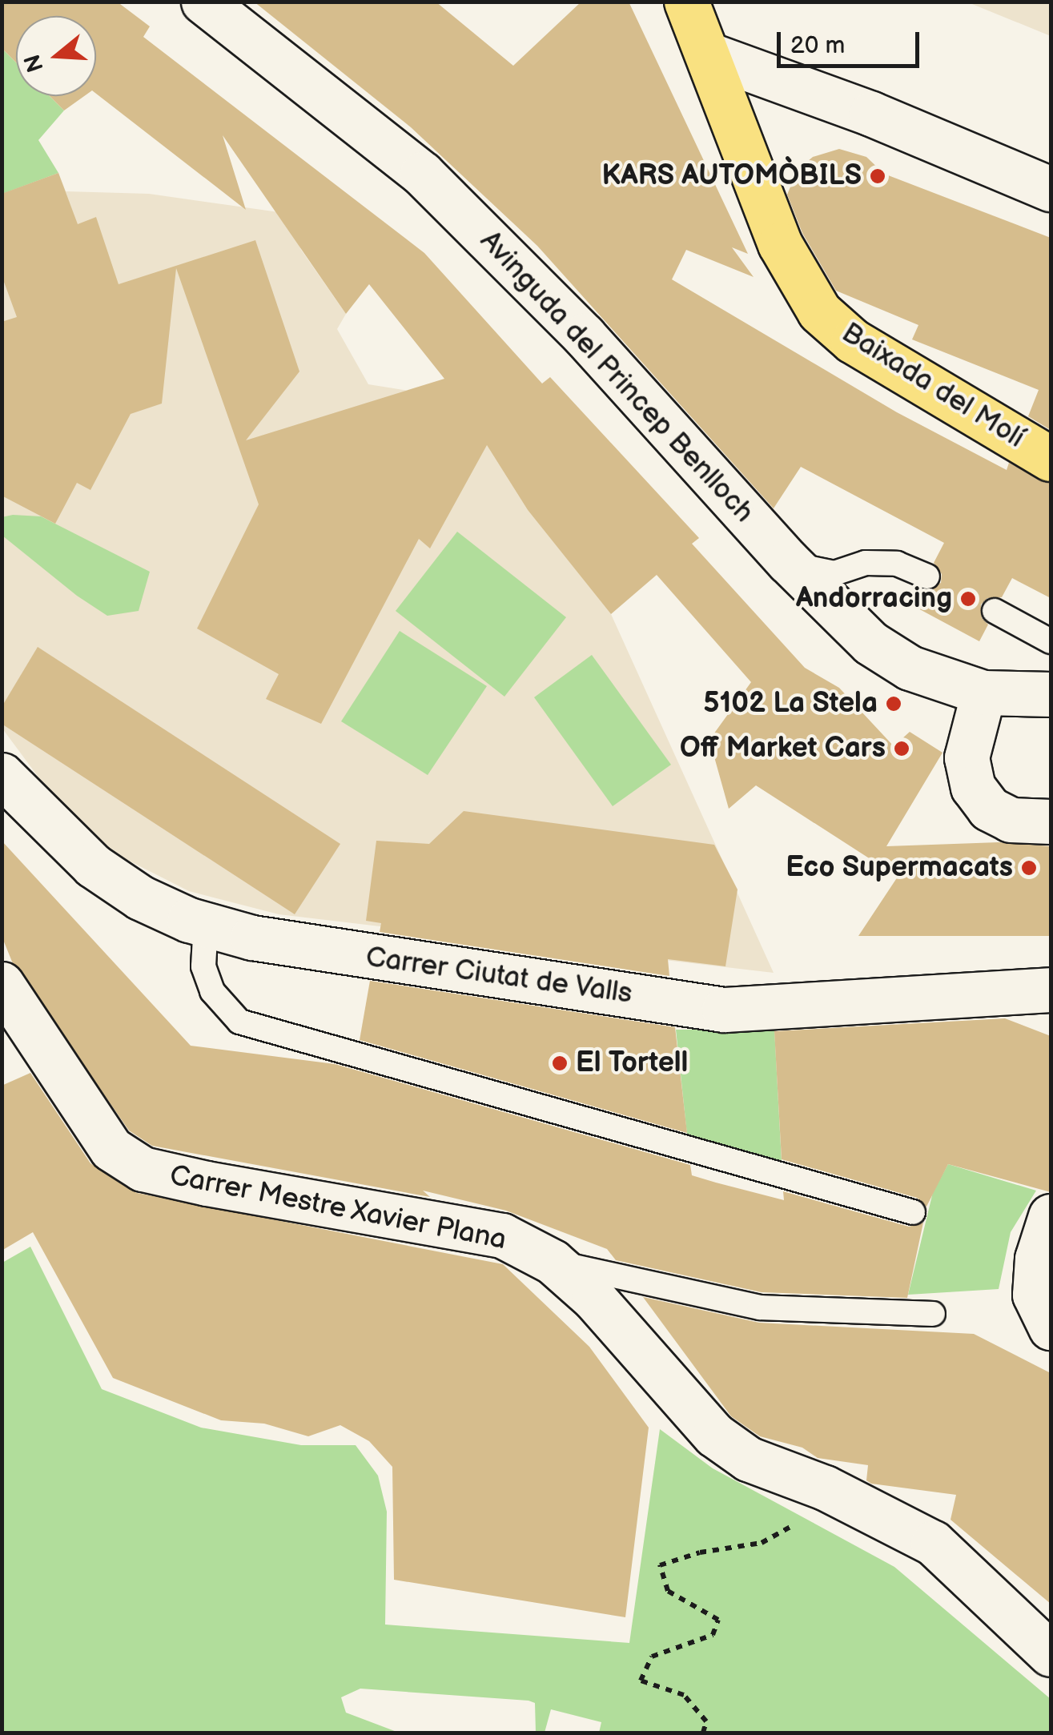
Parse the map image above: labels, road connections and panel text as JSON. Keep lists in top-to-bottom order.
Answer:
{
  "streets": {
    "main road": ["Baixada del Molí"],
    "street": ["Avinguda del Princep Benlloch", "Carrer Ciutat de Valls", "Carrer Mestre Xavier Plana"]
  },
  "places": [
    "KARS AUTOMÒBILS",
    "Andorracing",
    "5102 La Stela",
    "Off Market Cars",
    "Eco Supermacats",
    "El Tortell"
  ],
  "scale_bar": "20 m",
  "north": "left"
}
